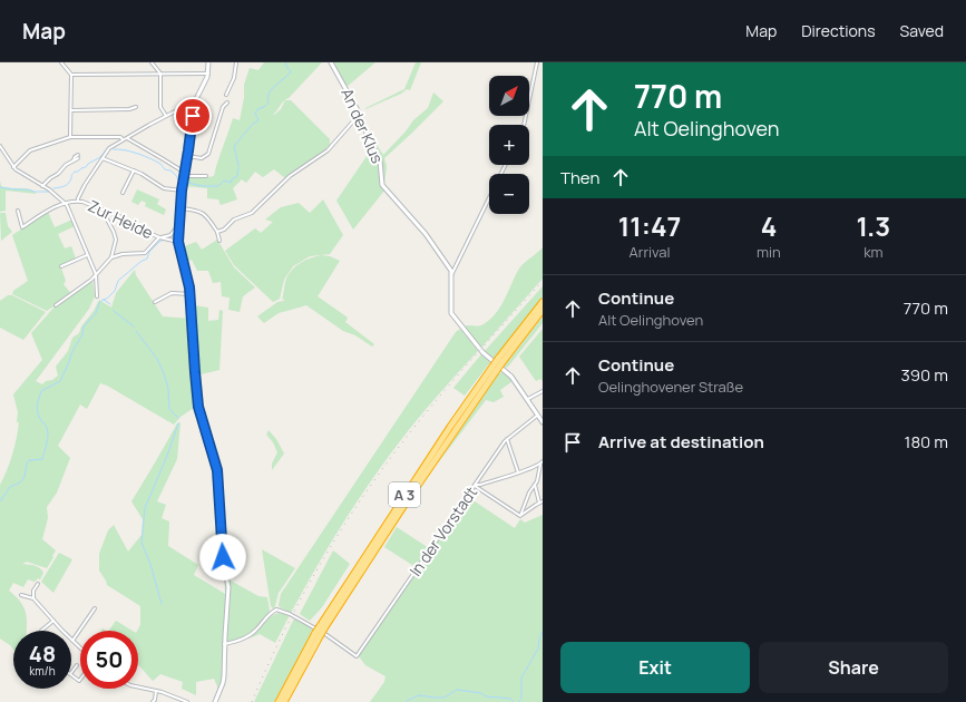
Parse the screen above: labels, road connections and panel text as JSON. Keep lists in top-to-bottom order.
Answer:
{
  "streets": {
    "highway": ["A 3"],
    "main road": ["An der Klus"],
    "street": ["Zur Heide", "In der Vorstadt"]
  },
  "north": "top right",
  "page": {
    "header": "Map",
    "nav": ["Map", "Directions", "Saved"],
    "turn": ["770 m", "Alt Oelinghoven"],
    "map_buttons": ["+", "−"],
    "then": "Then",
    "eta": [
      "11:47",
      "Arrival",
      "4",
      "min",
      "1.3",
      "km"
    ],
    "list": [
      {
        "name": "Continue",
        "note": "Alt Oelinghoven",
        "value": "770 m"
      },
      {
        "name": "Continue",
        "note": "Oelinghovener Straße",
        "value": "390 m"
      },
      {
        "name": "Arrive at destination",
        "value": "180 m"
      }
    ],
    "speed": "48 km/h",
    "limit": "50",
    "buttons": ["Exit", "Share"]
  }
}
